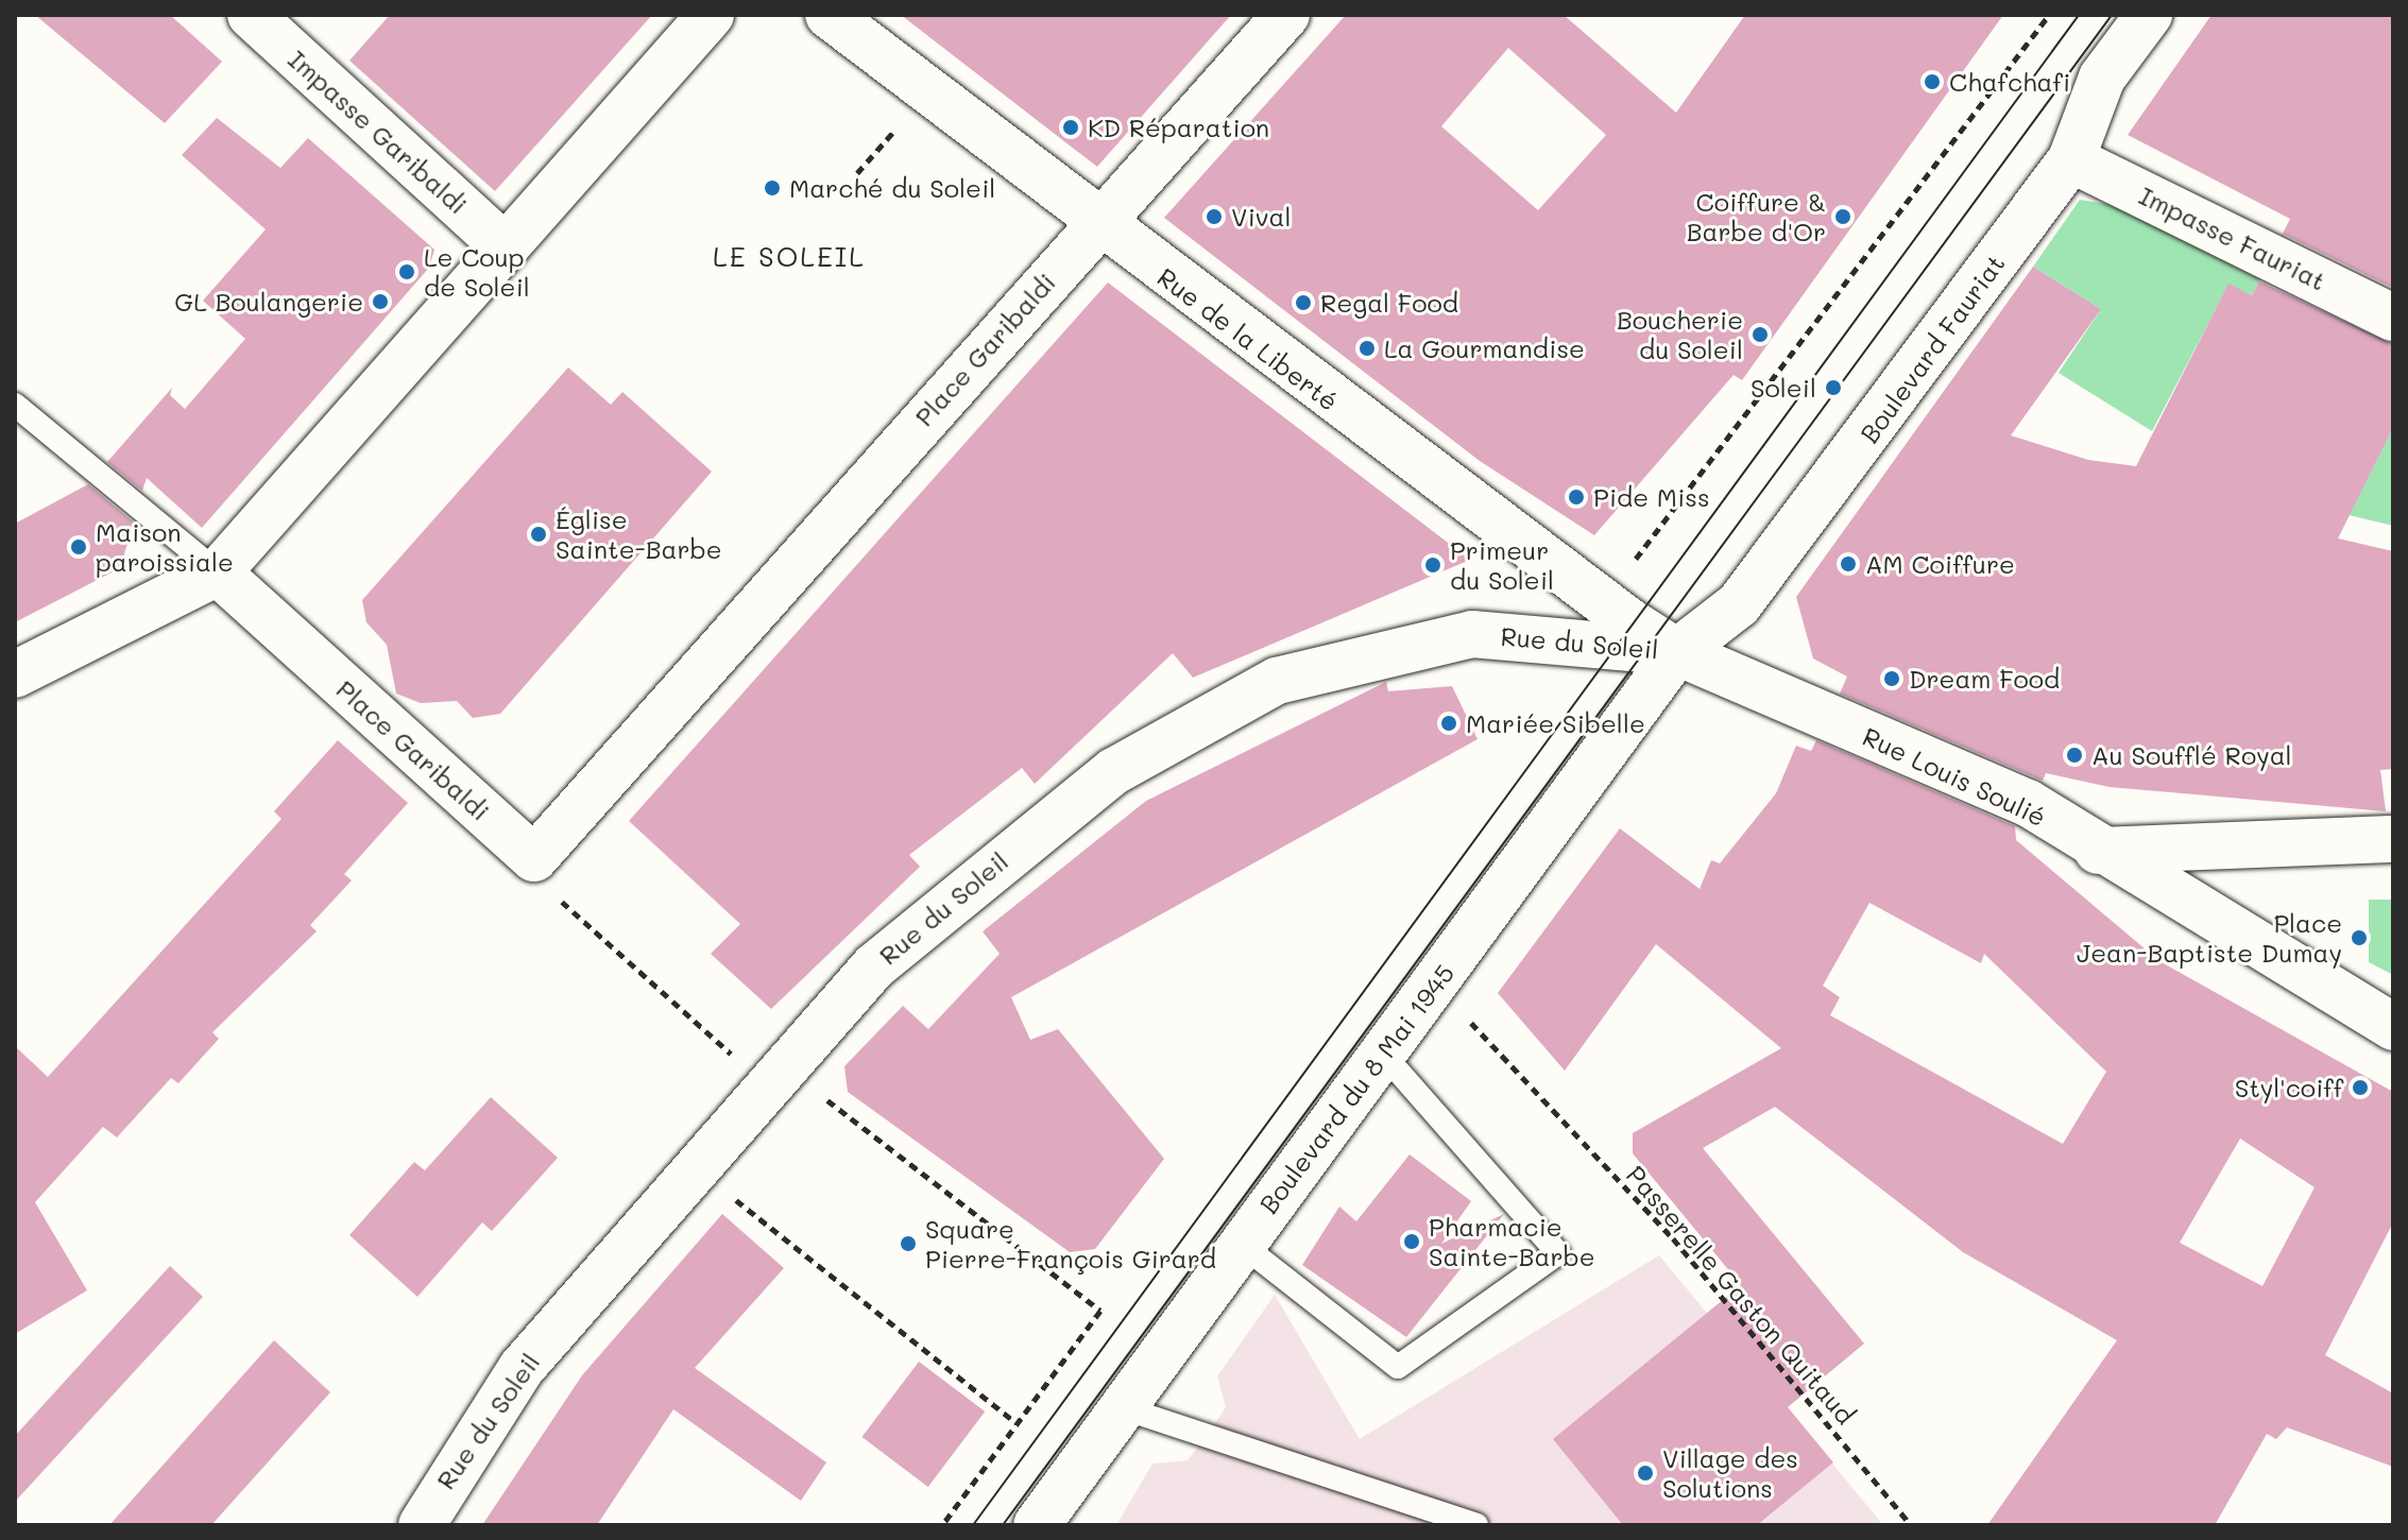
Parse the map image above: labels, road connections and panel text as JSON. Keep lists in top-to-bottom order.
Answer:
{
  "streets": {
    "street": [
      "Impasse Garibaldi",
      "Impasse Fauriat",
      "Rue de la Liberté",
      "Boulevard Fauriat",
      "Place Garibaldi",
      "Rue du Soleil",
      "Rue Louis Soulié",
      "Boulevard du 8 Mai 1945"
    ],
    "path": ["Passerelle Gaston Quitaud"]
  },
  "crossings": [
    ["Impasse Fauriat", "Boulevard Fauriat"],
    ["Rue de la Liberté", "Boulevard Fauriat"],
    ["Rue de la Liberté", "Place Garibaldi"],
    ["Rue de la Liberté", "Rue du Soleil"],
    ["Rue de la Liberté", "Rue Louis Soulié"],
    ["Rue de la Liberté", "Boulevard du 8 Mai 1945"],
    ["Boulevard Fauriat", "Rue du Soleil"],
    ["Boulevard Fauriat", "Rue Louis Soulié"],
    ["Boulevard Fauriat", "Boulevard du 8 Mai 1945"],
    ["Rue du Soleil", "Rue Louis Soulié"],
    ["Rue du Soleil", "Boulevard du 8 Mai 1945"],
    ["Rue Louis Soulié", "Boulevard du 8 Mai 1945"],
    ["Boulevard du 8 Mai 1945", "Passerelle Gaston Quitaud"]
  ],
  "districts": ["LE SOLEIL"],
  "places": [
    "Chafchafi",
    "KD Réparation",
    "Marché du Soleil",
    "Vival",
    "Coiffure & Barbe d'Or",
    "Le Coup de Soleil",
    "GL Boulangerie",
    "Regal Food",
    "Boucherie du Soleil",
    "La Gourmandise",
    "Soleil",
    "Pide Miss",
    "Église Sainte-Barbe",
    "Maison paroissiale",
    "AM Coiffure",
    "Primeur du Soleil",
    "Dream Food",
    "Mariée Sibelle",
    "Au Soufflé Royal",
    "Place Jean-Baptiste Dumay",
    "Styl'coiff",
    "Pharmacie Sainte-Barbe",
    "Square Pierre-François Girard",
    "Village des Solutions"
  ]
}
